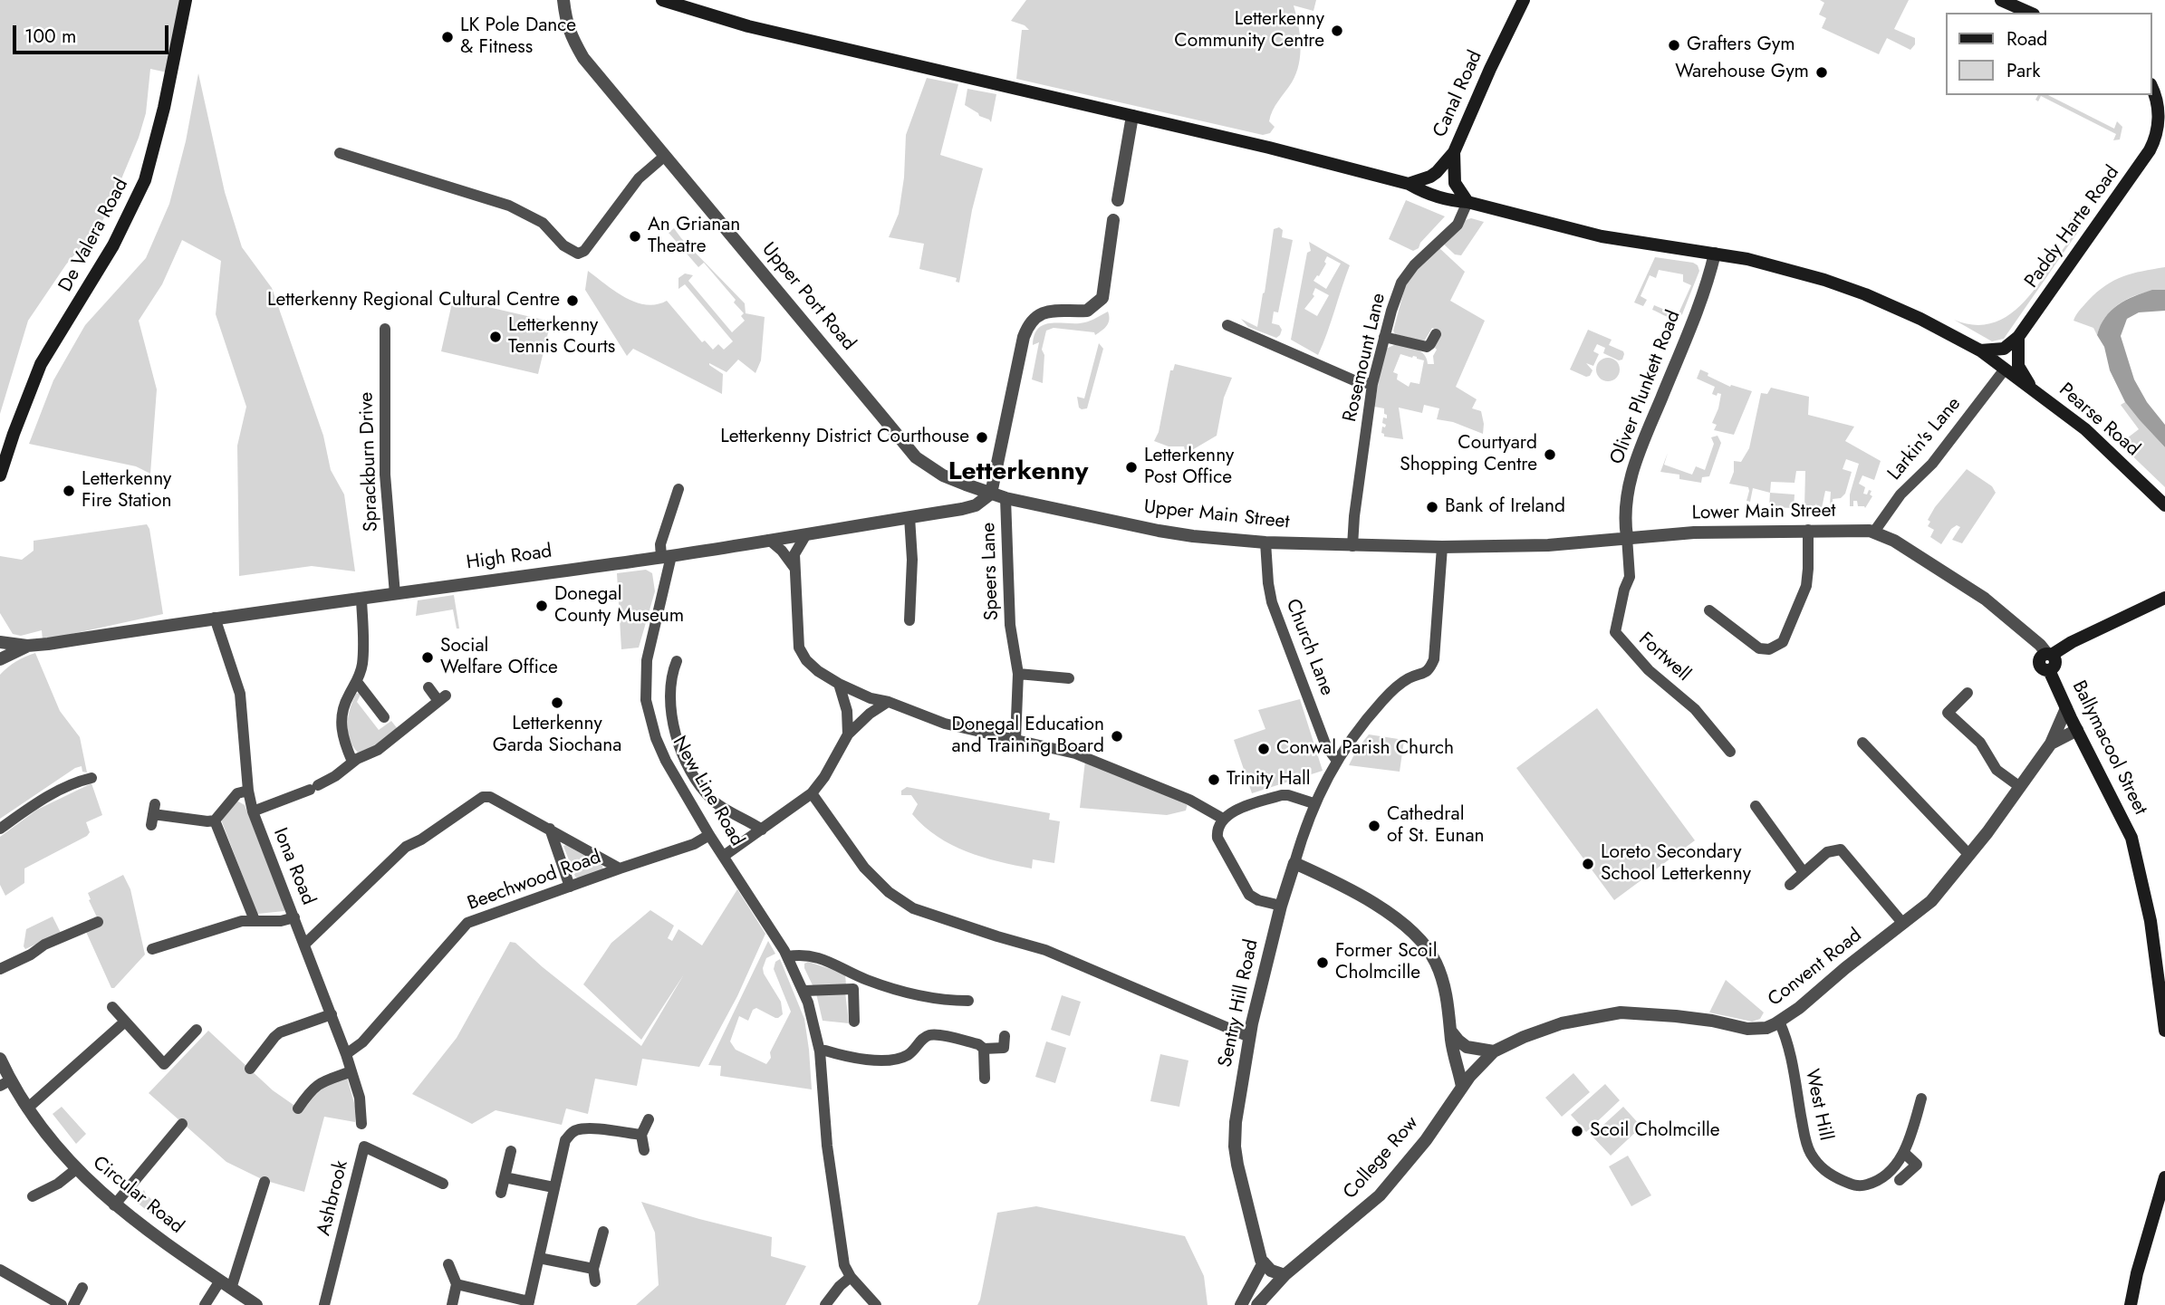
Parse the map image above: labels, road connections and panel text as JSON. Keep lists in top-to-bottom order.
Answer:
{
  "streets": {
    "main road": [
      "Canal Road",
      "Paddy Harte Road",
      "De Valera Road",
      "Pearse Road",
      "Ballymacool Street"
    ],
    "street": [
      "Upper Port Road",
      "Rosemount Lane",
      "Oliver Plunkett Road",
      "Larkin's Lane",
      "Sprackburn Drive",
      "Lower Main Street",
      "Upper Main Street",
      "High Road",
      "Speers Lane",
      "Church Lane",
      "Fortwell",
      "New Line Road",
      "Iona Road",
      "Beechwood Road",
      "Convent Road",
      "Sentry Hill Road",
      "West Hill",
      "College Row",
      "Circular Road",
      "Ashbrook"
    ]
  },
  "crossings": [
    ["Canal Road", "Pearse Road"],
    ["Upper Port Road", "Upper Main Street"],
    ["Upper Port Road", "High Road"],
    ["Rosemount Lane", "Pearse Road"],
    ["Rosemount Lane", "Upper Main Street"],
    ["Oliver Plunkett Road", "Pearse Road"],
    ["Oliver Plunkett Road", "Lower Main Street"],
    ["Oliver Plunkett Road", "Fortwell"],
    ["Pearse Road", "Larkin's Lane"],
    ["Larkin's Lane", "Lower Main Street"],
    ["Sprackburn Drive", "High Road"],
    ["Lower Main Street", "Upper Main Street"],
    ["Lower Main Street", "Fortwell"],
    ["Lower Main Street", "Ballymacool Street"],
    ["Lower Main Street", "Sentry Hill Road"],
    ["Upper Main Street", "High Road"],
    ["Upper Main Street", "Speers Lane"],
    ["Upper Main Street", "Church Lane"],
    ["Upper Main Street", "Sentry Hill Road"],
    ["High Road", "New Line Road"],
    ["High Road", "Iona Road"],
    ["Church Lane", "Sentry Hill Road"],
    ["Ballymacool Street", "Convent Road"],
    ["New Line Road", "Beechwood Road"],
    ["Iona Road", "Beechwood Road"],
    ["Convent Road", "West Hill"],
    ["Convent Road", "College Row"]
  ],
  "districts": ["Letterkenny"],
  "places": [
    "Letterkenny Community Centre",
    "LK Pole Dance & Fitness",
    "Grafters Gym",
    "Warehouse Gym",
    "An Grianan Theatre",
    "Letterkenny Regional Cultural Centre",
    "Letterkenny Tennis Courts",
    "Letterkenny District Courthouse",
    "Courtyard Shopping Centre",
    "Letterkenny Post Office",
    "Letterkenny Fire Station",
    "Bank of Ireland",
    "Donegal County Museum",
    "Social Welfare Office",
    "Letterkenny Garda Siochana",
    "Donegal Education and Training Board",
    "Conwal Parish Church",
    "Trinity Hall",
    "Cathedral of St. Eunan",
    "Loreto Secondary School Letterkenny",
    "Former Scoil Cholmcille",
    "Scoil Cholmcille"
  ],
  "legend": ["Road", "Park"],
  "scale_bar": "100 m"
}
